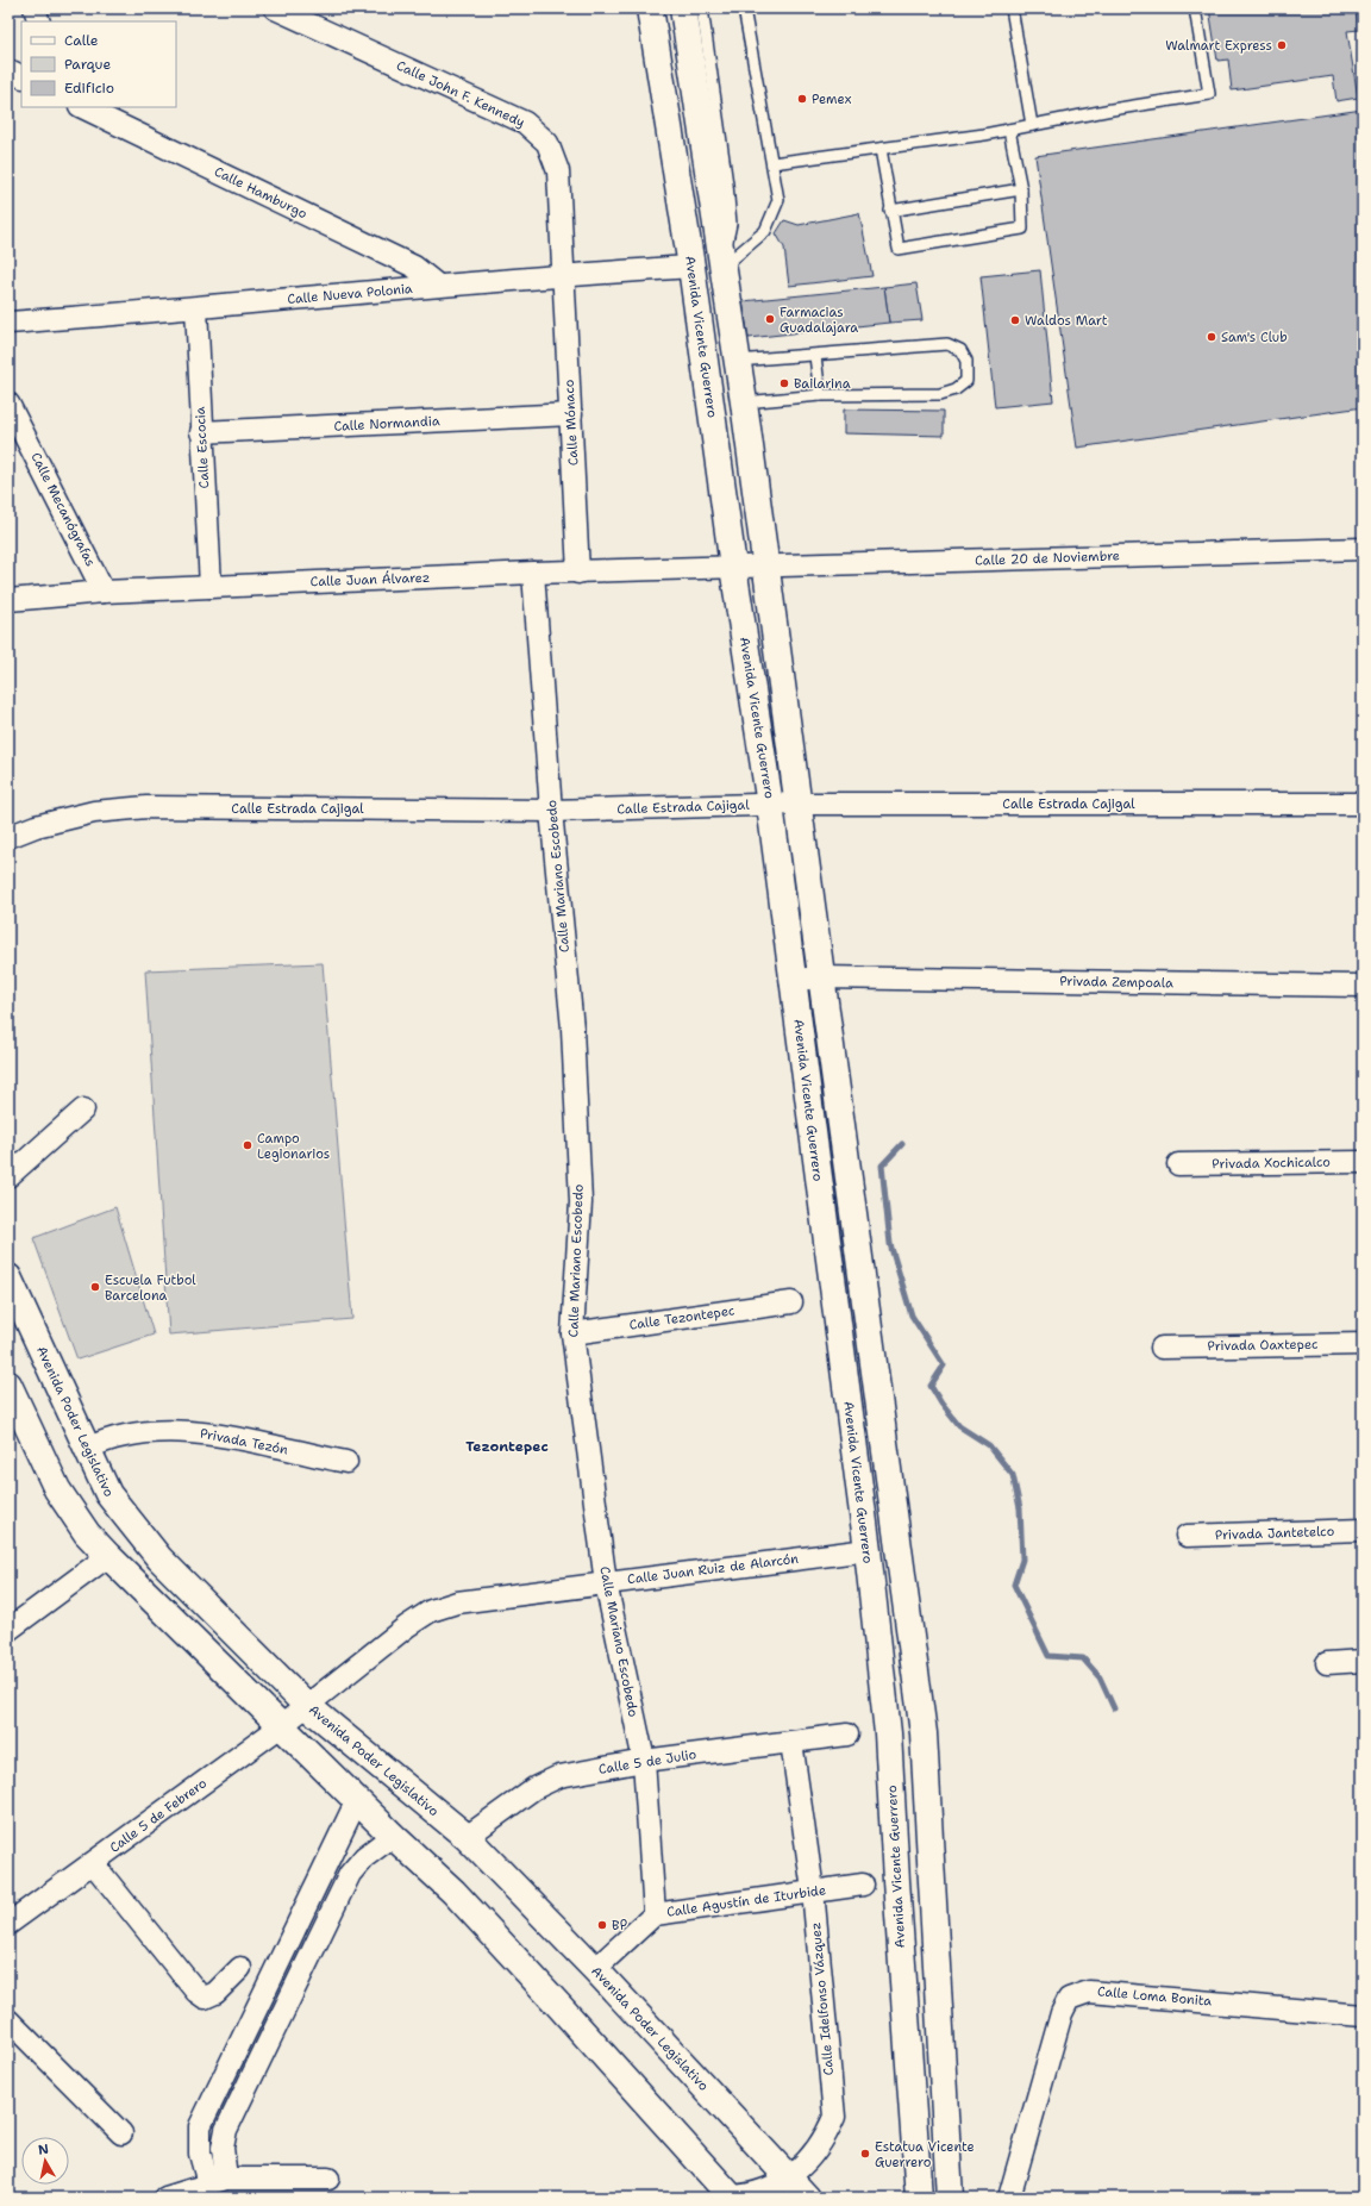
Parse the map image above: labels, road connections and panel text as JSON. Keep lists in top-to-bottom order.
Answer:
{
  "streets": {
    "main road": ["Avenida Vicente Guerrero", "Avenida Poder Legislativo"],
    "street": [
      "Calle John F. Kennedy",
      "Calle Hamburgo",
      "Calle Nueva Polonia",
      "Calle Mónaco",
      "Calle Normandia",
      "Calle Escocia",
      "Calle Mecanógrafas",
      "Calle 20 de Noviembre",
      "Calle Juan Álvarez",
      "Calle Estrada Cajigal",
      "Calle Mariano Escobedo",
      "Privada Zempoala",
      "Privada Xochicalco",
      "Calle Tezontepec",
      "Privada Oaxtepec",
      "Privada Tezón",
      "Privada Jantetelco",
      "Calle Juan Ruiz de Alarcón",
      "Calle 5 de Julio",
      "Calle 5 de Febrero",
      "Calle Agustín de Iturbide",
      "Calle Loma Bonita",
      "Calle Idelfonso Vázquez"
    ]
  },
  "crossings": [
    ["Calle John F. Kennedy", "Calle Nueva Polonia"],
    ["Calle John F. Kennedy", "Calle Mónaco"],
    ["Calle Hamburgo", "Calle Nueva Polonia"],
    ["Calle Nueva Polonia", "Avenida Vicente Guerrero"],
    ["Calle Nueva Polonia", "Calle Mónaco"],
    ["Calle Nueva Polonia", "Calle Escocia"],
    ["Avenida Vicente Guerrero", "Calle 20 de Noviembre"],
    ["Avenida Vicente Guerrero", "Calle Juan Álvarez"],
    ["Avenida Vicente Guerrero", "Calle Estrada Cajigal"],
    ["Avenida Vicente Guerrero", "Privada Zempoala"],
    ["Avenida Vicente Guerrero", "Calle Juan Ruiz de Alarcón"],
    ["Calle Mónaco", "Calle Normandia"],
    ["Calle Mónaco", "Calle Juan Álvarez"],
    ["Calle Normandia", "Calle Escocia"],
    ["Calle Escocia", "Calle Juan Álvarez"],
    ["Calle Mecanógrafas", "Calle Juan Álvarez"],
    ["Calle 20 de Noviembre", "Calle Juan Álvarez"],
    ["Calle Juan Álvarez", "Calle Mariano Escobedo"],
    ["Calle Estrada Cajigal", "Calle Mariano Escobedo"],
    ["Calle Mariano Escobedo", "Calle Tezontepec"],
    ["Calle Mariano Escobedo", "Calle Juan Ruiz de Alarcón"],
    ["Calle Mariano Escobedo", "Calle 5 de Julio"],
    ["Calle Mariano Escobedo", "Calle Agustín de Iturbide"],
    ["Avenida Poder Legislativo", "Privada Tezón"],
    ["Avenida Poder Legislativo", "Calle Juan Ruiz de Alarcón"],
    ["Avenida Poder Legislativo", "Calle 5 de Julio"],
    ["Avenida Poder Legislativo", "Calle 5 de Febrero"],
    ["Avenida Poder Legislativo", "Calle Agustín de Iturbide"],
    ["Avenida Poder Legislativo", "Calle Idelfonso Vázquez"],
    ["Calle Juan Ruiz de Alarcón", "Calle 5 de Febrero"],
    ["Calle 5 de Julio", "Calle Idelfonso Vázquez"],
    ["Calle Agustín de Iturbide", "Calle Idelfonso Vázquez"]
  ],
  "districts": ["Tezontepec"],
  "places": [
    "Walmart Express",
    "Pemex",
    "Farmacias Guadalajara",
    "Waldos Mart",
    "Sam's Club",
    "Bailarina",
    "Campo Legionarios",
    "Escuela Futbol Barcelona",
    "BP",
    "Estatua Vicente Guerrero"
  ],
  "legend": ["Calle", "Parque", "Edificio"],
  "north": "top"
}
